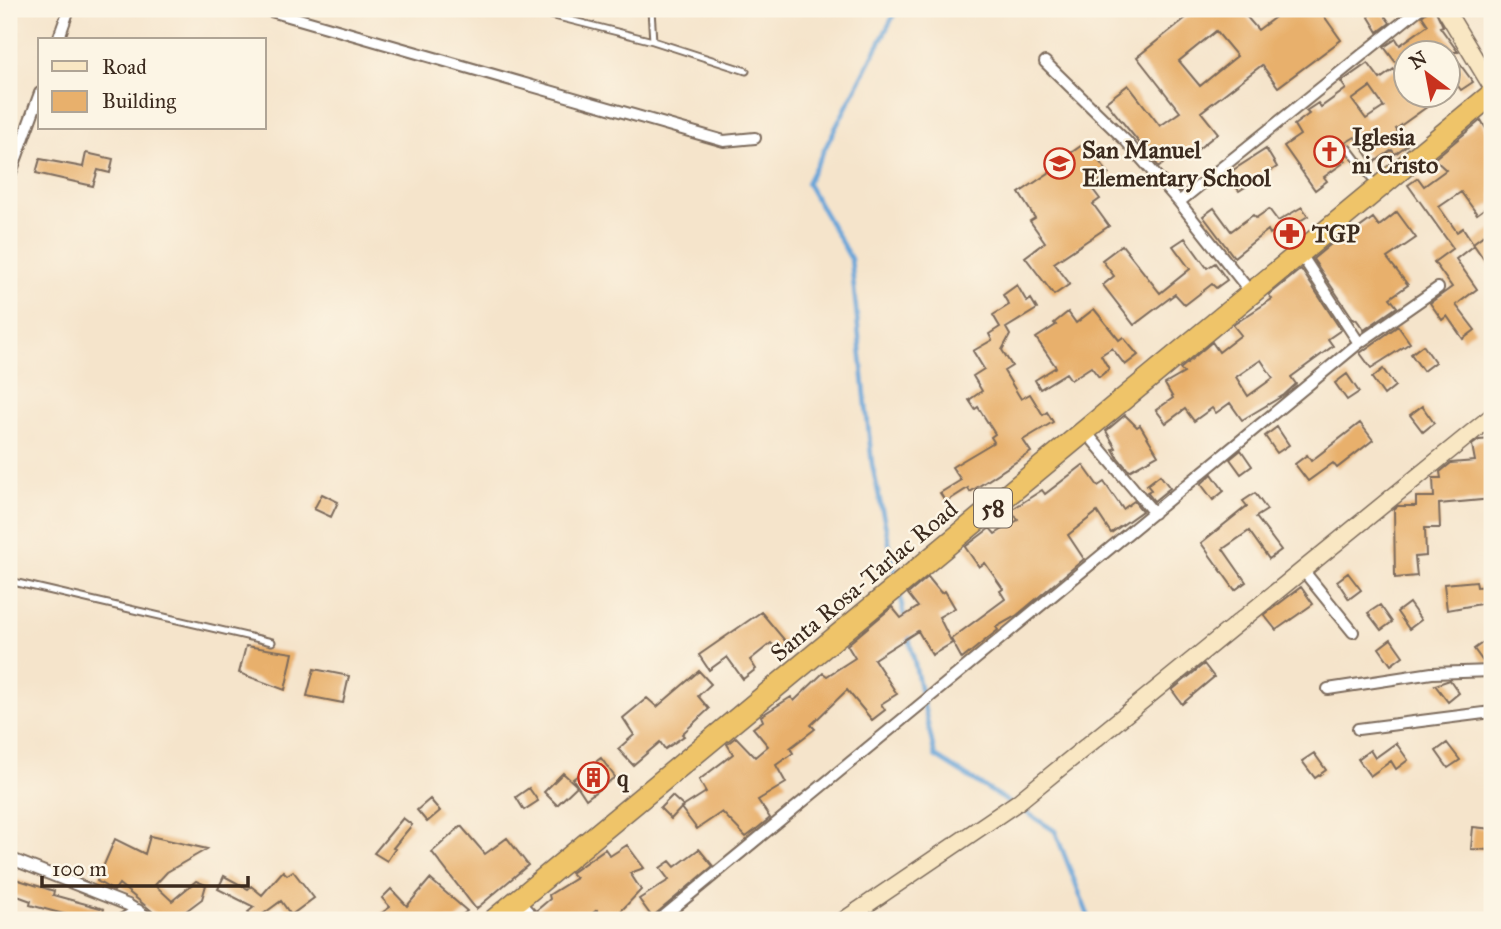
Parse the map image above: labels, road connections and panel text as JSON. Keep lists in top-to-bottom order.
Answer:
{
  "streets": {
    "highway": ["58", "Santa Rosa-Tarlac Road"]
  },
  "places": {
    "church": ["Iglesia ni Cristo"],
    "school or university": ["San Manuel Elementary School"],
    "pharmacy": ["TGP"],
    "building": ["q"]
  },
  "legend": ["Road", "Building"],
  "scale_bar": "100 m",
  "north": "top left"
}
